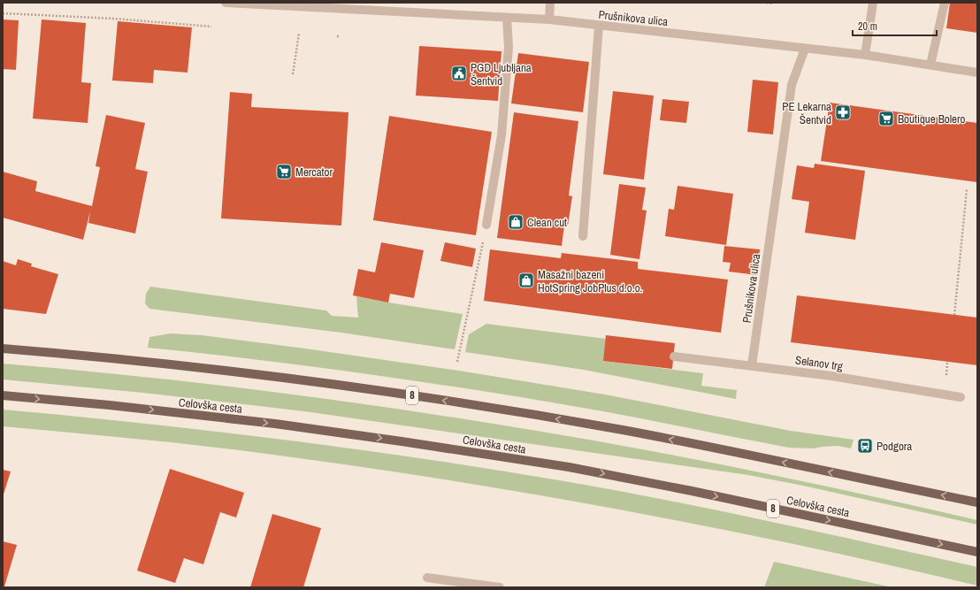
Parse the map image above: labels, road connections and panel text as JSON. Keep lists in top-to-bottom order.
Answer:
{
  "streets": {
    "main road": ["8", "Celovška cesta"],
    "street": ["Prušnikova ulica", "Selanov trg"]
  },
  "crossings": [
    ["Prušnikova ulica", "Selanov trg"]
  ],
  "places": {
    "public building": ["PGD Ljubljana Šentvid"],
    "pharmacy": ["PE Lekarna Šentvid"],
    "supermarket": ["Boutique Bolero", "Mercator"],
    "shop": ["Clean cut", "Masažni bazeni HotSpring JobPlus d.o.o."],
    "bus stop": ["Podgora"]
  },
  "scale_bar": "20 m"
}
